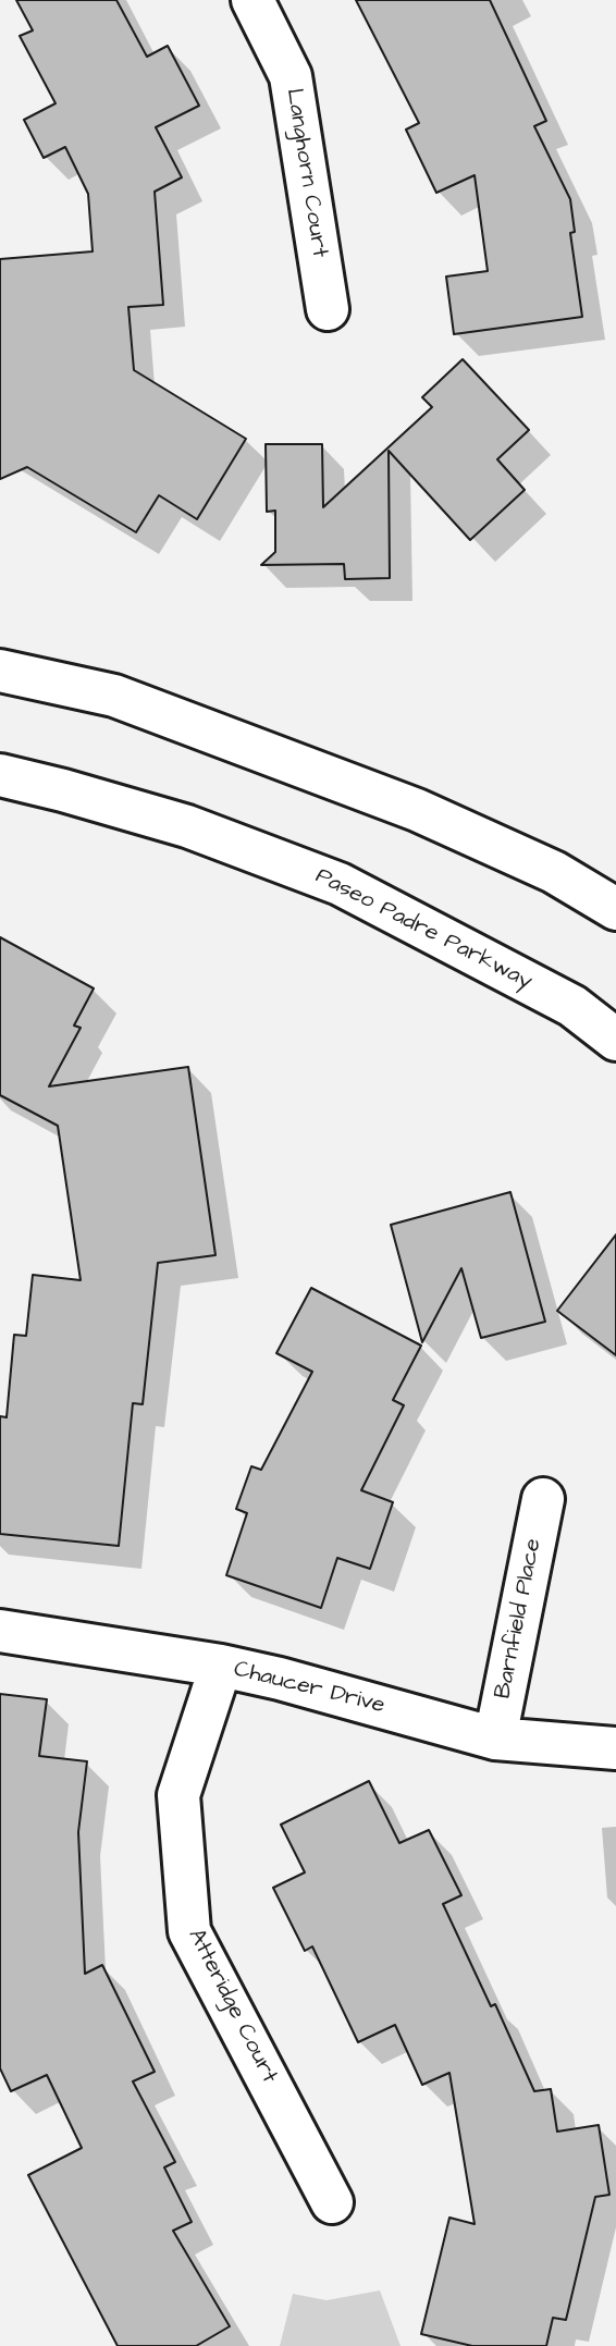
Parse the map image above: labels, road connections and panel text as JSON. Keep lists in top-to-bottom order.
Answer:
{
  "streets": {
    "street": [
      "Langhorn Court",
      "Paseo Padre Parkway",
      "Barnfield Place",
      "Chaucer Drive",
      "Atteridge Court"
    ]
  },
  "crossings": [
    ["Barnfield Place", "Chaucer Drive"],
    ["Chaucer Drive", "Atteridge Court"]
  ]
}
